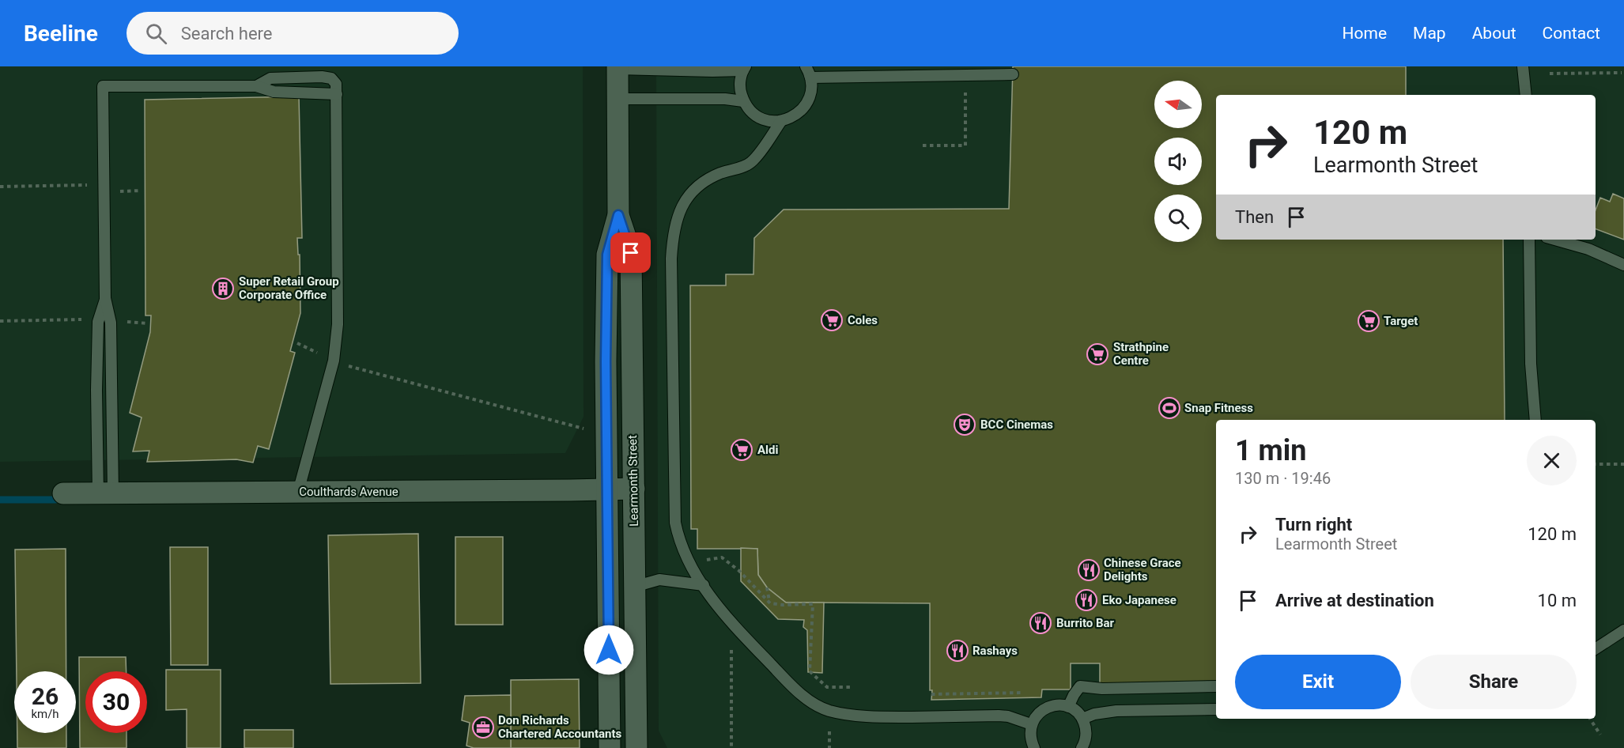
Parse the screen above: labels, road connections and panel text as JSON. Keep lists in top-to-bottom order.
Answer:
{
  "streets": {
    "street": ["Learmonth Street", "Coulthards Avenue"]
  },
  "crossings": [
    ["Learmonth Street", "Coulthards Avenue"]
  ],
  "places": {
    "building": ["Super Retail Group Corporate Office"],
    "supermarket": [
      "Coles",
      "Target",
      "Strathpine Centre",
      "Aldi"
    ],
    "sports": ["Snap Fitness"],
    "theatre": ["BCC Cinemas"],
    "restaurant": [
      "Chinese Grace Delights",
      "Eko Japanese",
      "Burrito Bar",
      "Rashays"
    ],
    "office": ["Don Richards Chartered Accountants"]
  },
  "north": "left",
  "page": {
    "header": "Beeline",
    "search": "Search here",
    "nav": [
      "Home",
      "Map",
      "About",
      "Contact"
    ],
    "turn": ["120 m", "Learmonth Street"],
    "then": "Then",
    "heading": ["1 min", "130 m · 19:46"],
    "list": [
      {
        "name": "Turn right",
        "note": "Learmonth Street",
        "value": "120 m"
      },
      {
        "name": "Arrive at destination",
        "value": "10 m"
      }
    ],
    "buttons": ["Exit", "Share"],
    "speed": "26 km/h",
    "limit": "30"
  }
}
